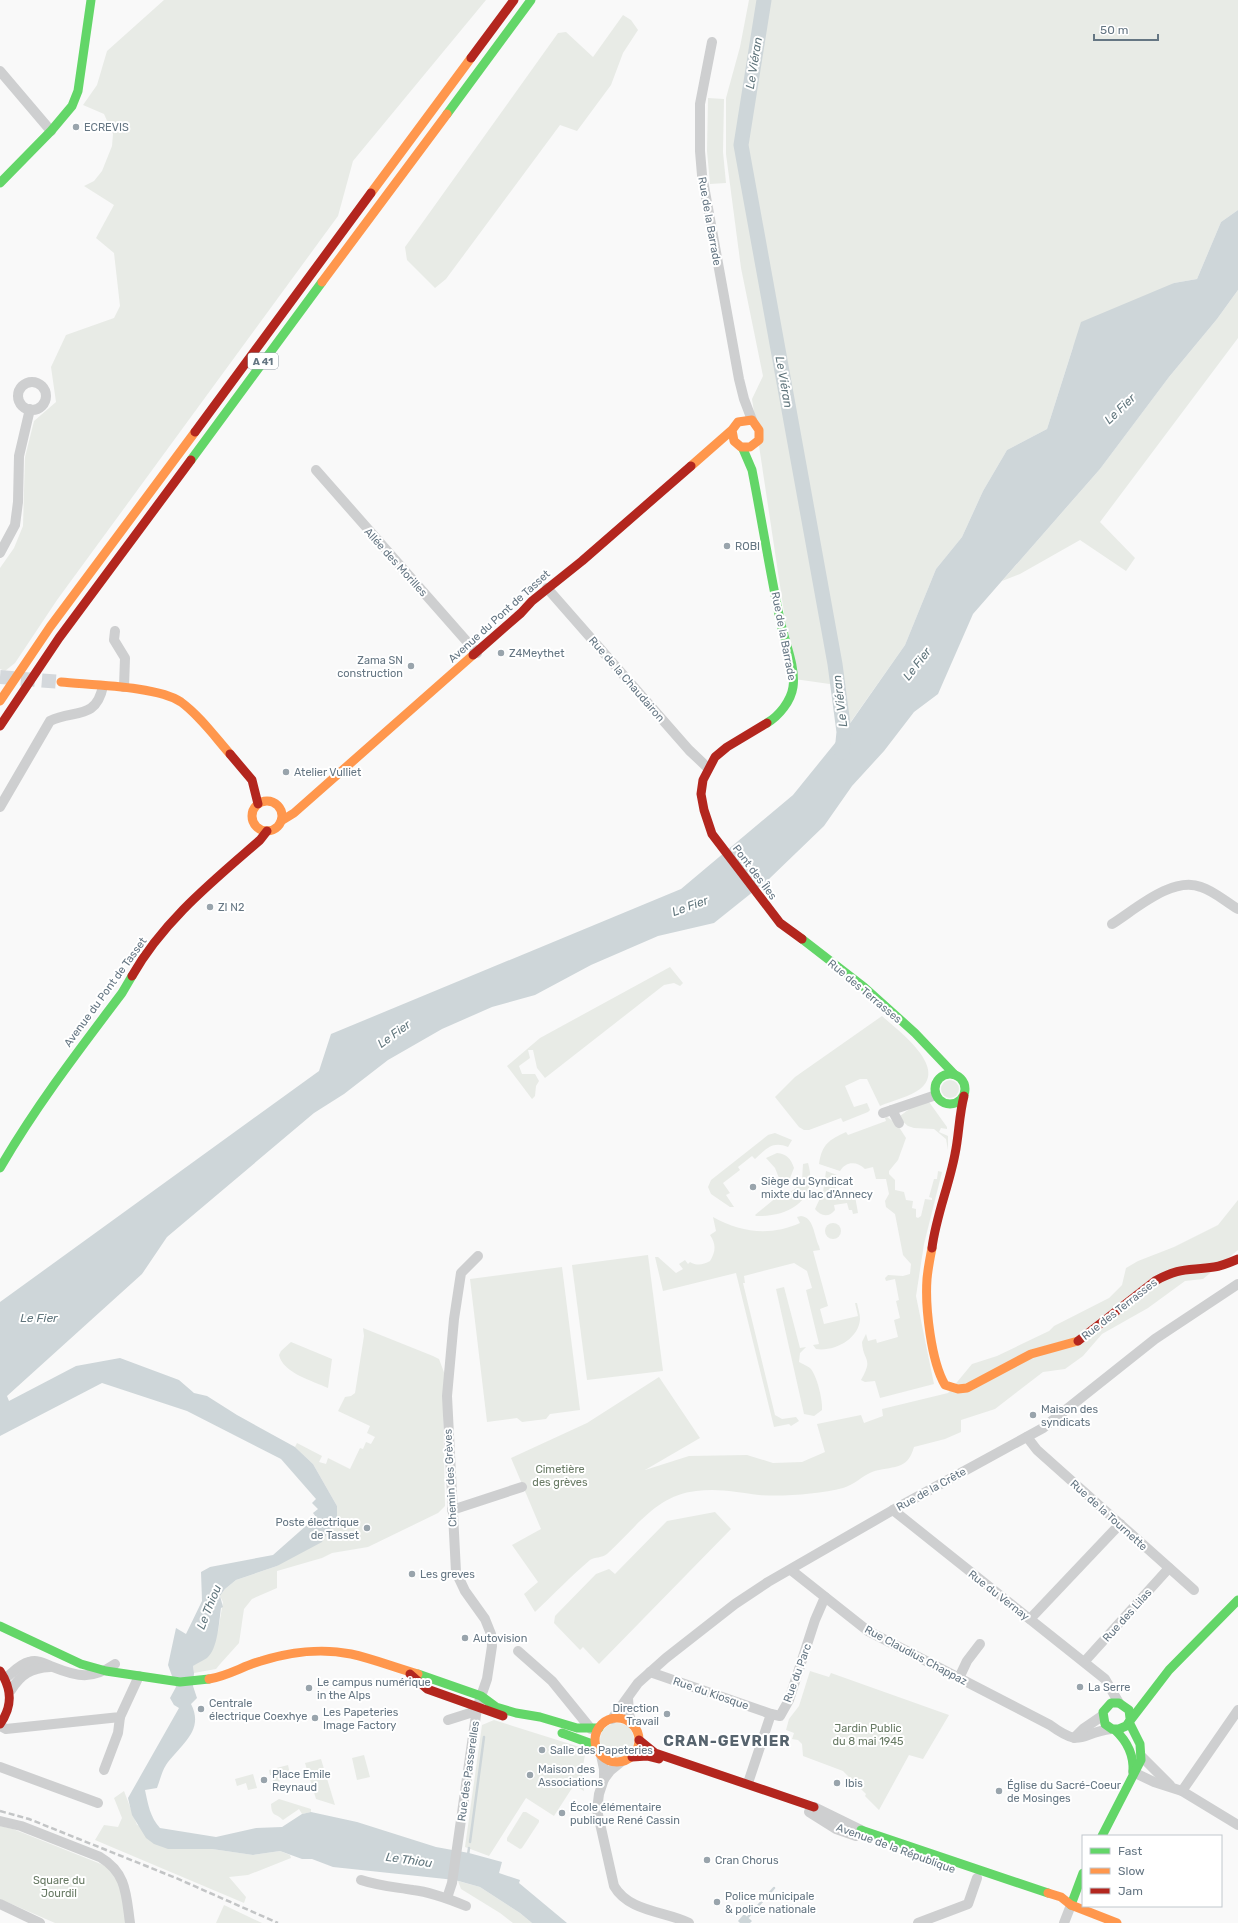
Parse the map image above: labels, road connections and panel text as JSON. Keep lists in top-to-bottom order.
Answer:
{
  "streets": {
    "main road": [
      "Rue de la Barrade",
      "A 41",
      "Avenue du Pont de Tasset",
      "Pont des Îles",
      "Rue des Terrasses",
      "Avenue de la République"
    ],
    "street": [
      "Allée des Morilles",
      "Rue de la Chaudairon",
      "Chemin des Grèves",
      "Rue de la Crête",
      "Rue de la Tournette",
      "Rue du Vernay",
      "Rue des Lilas",
      "Rue Claudius Chappaz",
      "Rue du Parc",
      "Rue du Kiosque",
      "Rue des Passerelles"
    ]
  },
  "crossings": [
    ["Rue de la Barrade", "Avenue du Pont de Tasset"],
    ["Rue de la Barrade", "Rue de la Chaudairon"],
    ["Rue de la Barrade", "Pont des Îles"],
    ["Allée des Morilles", "Avenue du Pont de Tasset"],
    ["Avenue du Pont de Tasset", "Rue de la Chaudairon"],
    ["Pont des Îles", "Rue des Terrasses"],
    ["Chemin des Grèves", "Rue des Passerelles"],
    ["Rue de la Crête", "Rue de la Tournette"],
    ["Rue de la Crête", "Rue du Vernay"],
    ["Rue de la Crête", "Rue Claudius Chappaz"],
    ["Rue de la Crête", "Rue du Kiosque"],
    ["Rue de la Crête", "Avenue de la République"],
    ["Rue de la Tournette", "Rue des Lilas"],
    ["Rue du Vernay", "Rue des Lilas"],
    ["Rue Claudius Chappaz", "Rue du Parc"],
    ["Rue du Parc", "Rue du Kiosque"]
  ],
  "districts": ["CRAN-GEVRIER"],
  "water": ["Le Viéran", "Le Fier", "Le Thiou"],
  "parks": ["Cimetière des grèves", "Jardin Public du 8 mai 1945", "Square du Jourdil"],
  "places": [
    "ECREVIS",
    "ROBI",
    "Z4Meythet",
    "Zama SN construction",
    "Atelier Vulliet",
    "ZI N2",
    "Siège du Syndicat mixte du lac d'Annecy",
    "Maison des syndicats",
    "Poste électrique de Tasset",
    "Les greves",
    "Autovision",
    "La Serre",
    "Le campus numérique in the Alps",
    "Centrale électrique Coexhye",
    "Direction Travail",
    "Les Papeteries Image Factory",
    "Salle des Papeteries",
    "Maison des Associations",
    "Place Emile Reynaud",
    "Ibis",
    "Église du Sacré-Coeur de Mosinges",
    "École élémentaire publique René Cassin",
    "Cran Chorus",
    "Police municipale & police nationale"
  ],
  "legend": ["Fast", "Slow", "Jam"],
  "scale_bar": "50 m"
}
